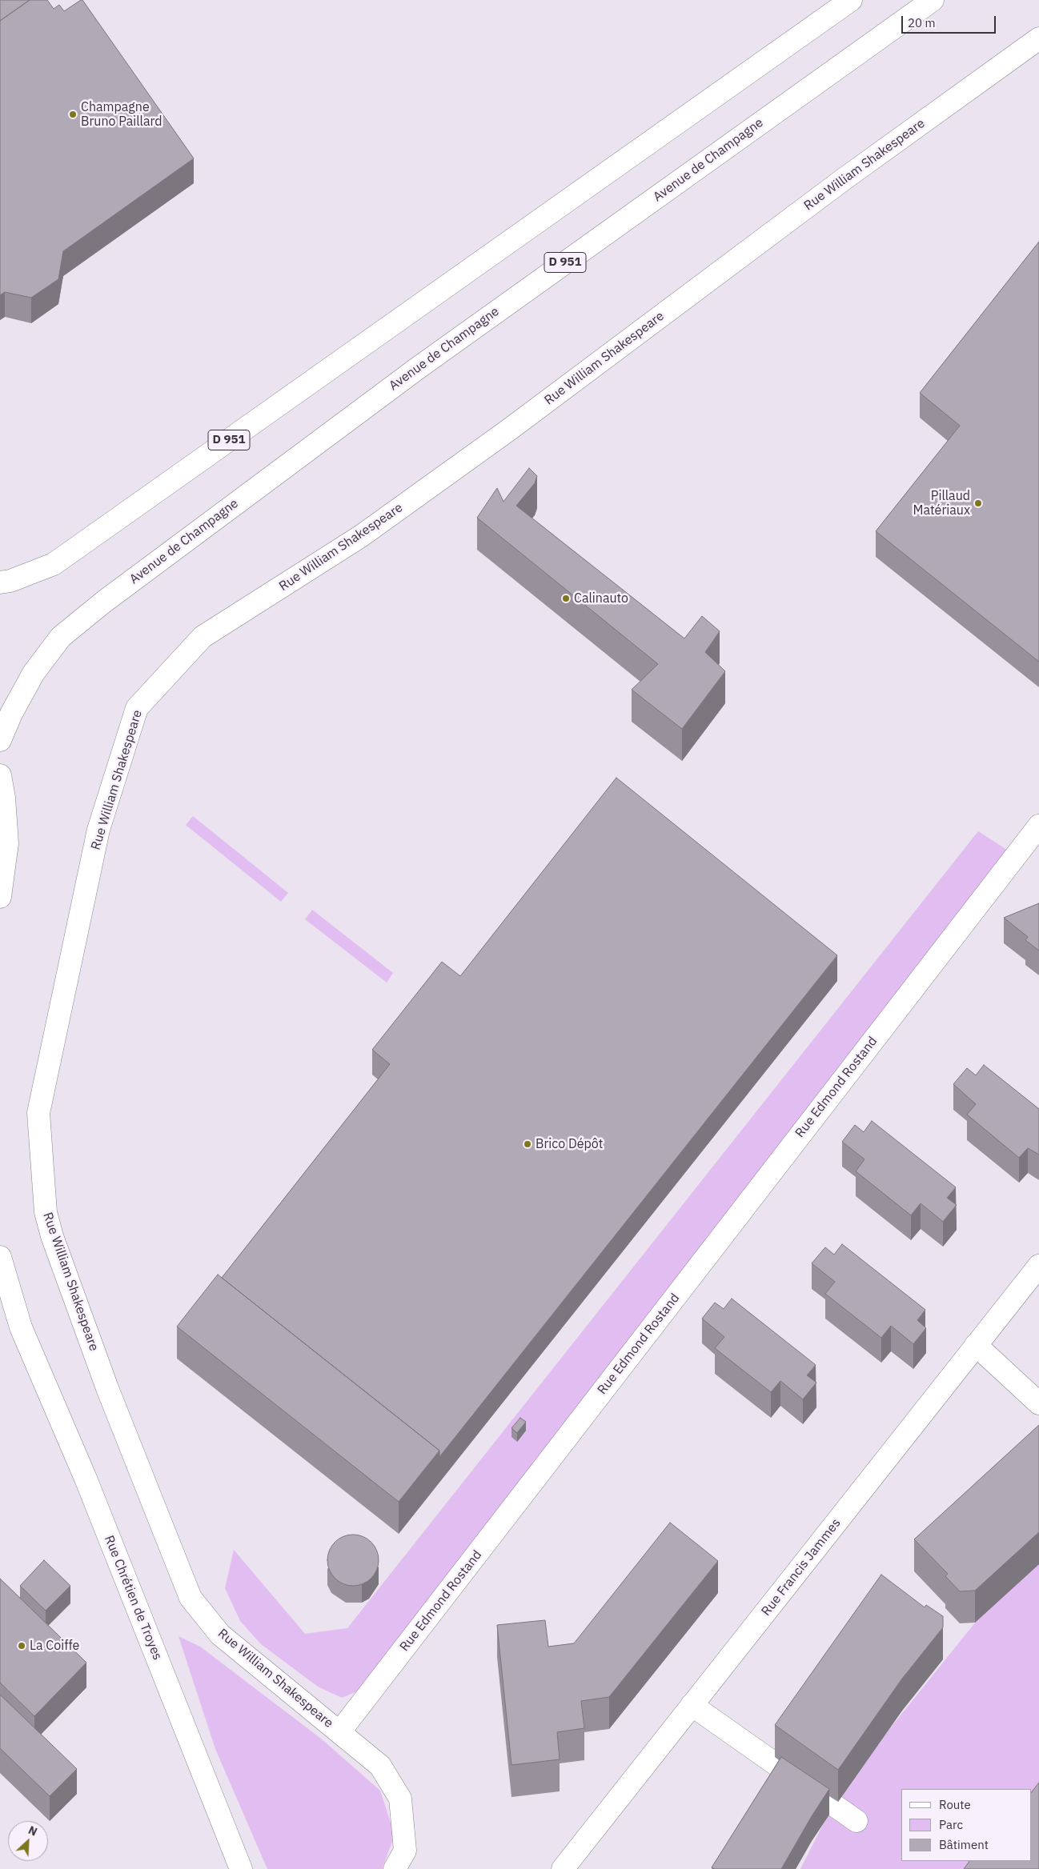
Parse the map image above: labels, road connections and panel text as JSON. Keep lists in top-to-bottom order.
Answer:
{
  "streets": {
    "street": [
      "Avenue de Champagne",
      "Rue William Shakespeare",
      "D 951",
      "Rue Edmond Rostand",
      "Rue Francis Jammes",
      "Rue Chrétien de Troyes"
    ]
  },
  "crossings": [
    ["Rue William Shakespeare", "Rue Edmond Rostand"]
  ],
  "places": [
    "Champagne Bruno Paillard",
    "Pillaud Matériaux",
    "Calinauto",
    "Brico Dépôt",
    "La Coiffe"
  ],
  "legend": ["Route", "Parc", "Bâtiment"],
  "scale_bar": "20 m",
  "north": "top right"
}
